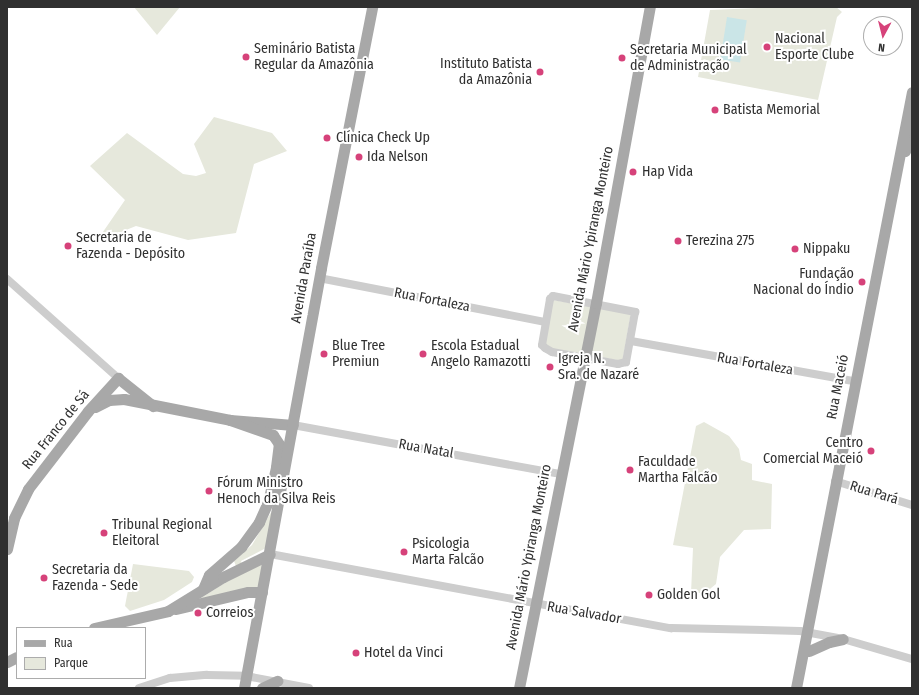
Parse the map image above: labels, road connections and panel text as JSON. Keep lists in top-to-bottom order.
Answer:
{
  "streets": {
    "main road": [
      "Avenida Mário Ypiranga Monteiro",
      "Avenida Paraíba",
      "Rua Maceió",
      "Rua Franco de Sá"
    ],
    "street": [
      "Rua Fortaleza",
      "Rua Natal",
      "Rua Pará",
      "Rua Salvador"
    ]
  },
  "crossings": [
    ["Avenida Mário Ypiranga Monteiro", "Rua Natal"],
    ["Avenida Mário Ypiranga Monteiro", "Rua Salvador"],
    ["Avenida Paraíba", "Rua Fortaleza"],
    ["Avenida Paraíba", "Rua Natal"],
    ["Avenida Paraíba", "Rua Salvador"],
    ["Rua Fortaleza", "Rua Maceió"],
    ["Rua Maceió", "Rua Pará"],
    ["Rua Maceió", "Rua Salvador"]
  ],
  "places": [
    "Nacional Esporte Clube",
    "Seminário Batista Regular da Amazônia",
    "Secretaria Municipal de Administração",
    "Instituto Batista da Amazônia",
    "Batista Memorial",
    "Clínica Check Up",
    "Ida Nelson",
    "Hap Vida",
    "Terezina 275",
    "Secretaria de Fazenda - Depósito",
    "Nippaku",
    "Fundação Nacional do Índio",
    "Blue Tree Premiun",
    "Escola Estadual Angelo Ramazotti",
    "Igreja N. Sra. de Nazaré",
    "Centro Comercial Maceió",
    "Faculdade Martha Falcão",
    "Fórum Ministro Henoch da Silva Reis",
    "Tribunal Regional Eleitoral",
    "Psicologia Marta Falcão",
    "Secretaria da Fazenda - Sede",
    "Golden Gol",
    "Correios",
    "Hotel da Vinci"
  ],
  "legend": ["Rua", "Parque"],
  "north": "bottom"
}
